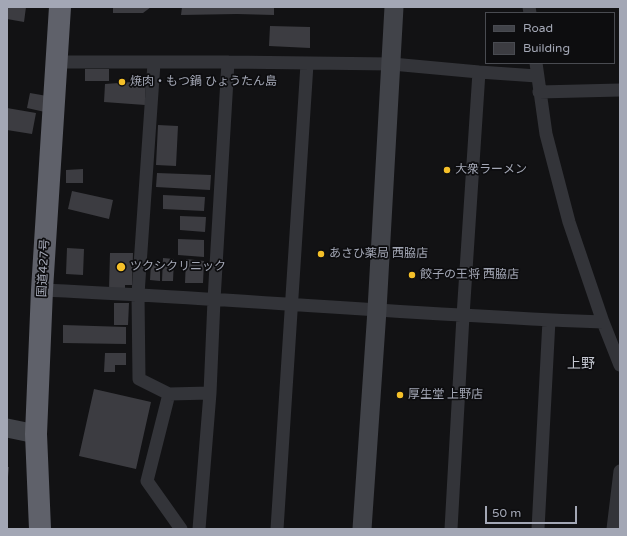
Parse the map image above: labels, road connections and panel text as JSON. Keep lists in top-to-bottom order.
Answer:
{
  "streets": {
    "highway": ["国道427号"]
  },
  "districts": ["上野"],
  "places": [
    "焼肉・もつ鍋 ひょうたん島",
    "大衆ラーメン",
    "あさひ薬局 西脇店",
    "ツクシクリニック",
    "餃子の王将 西脇店",
    "厚生堂 上野店"
  ],
  "legend": ["Road", "Building"],
  "scale_bar": "50 m"
}
